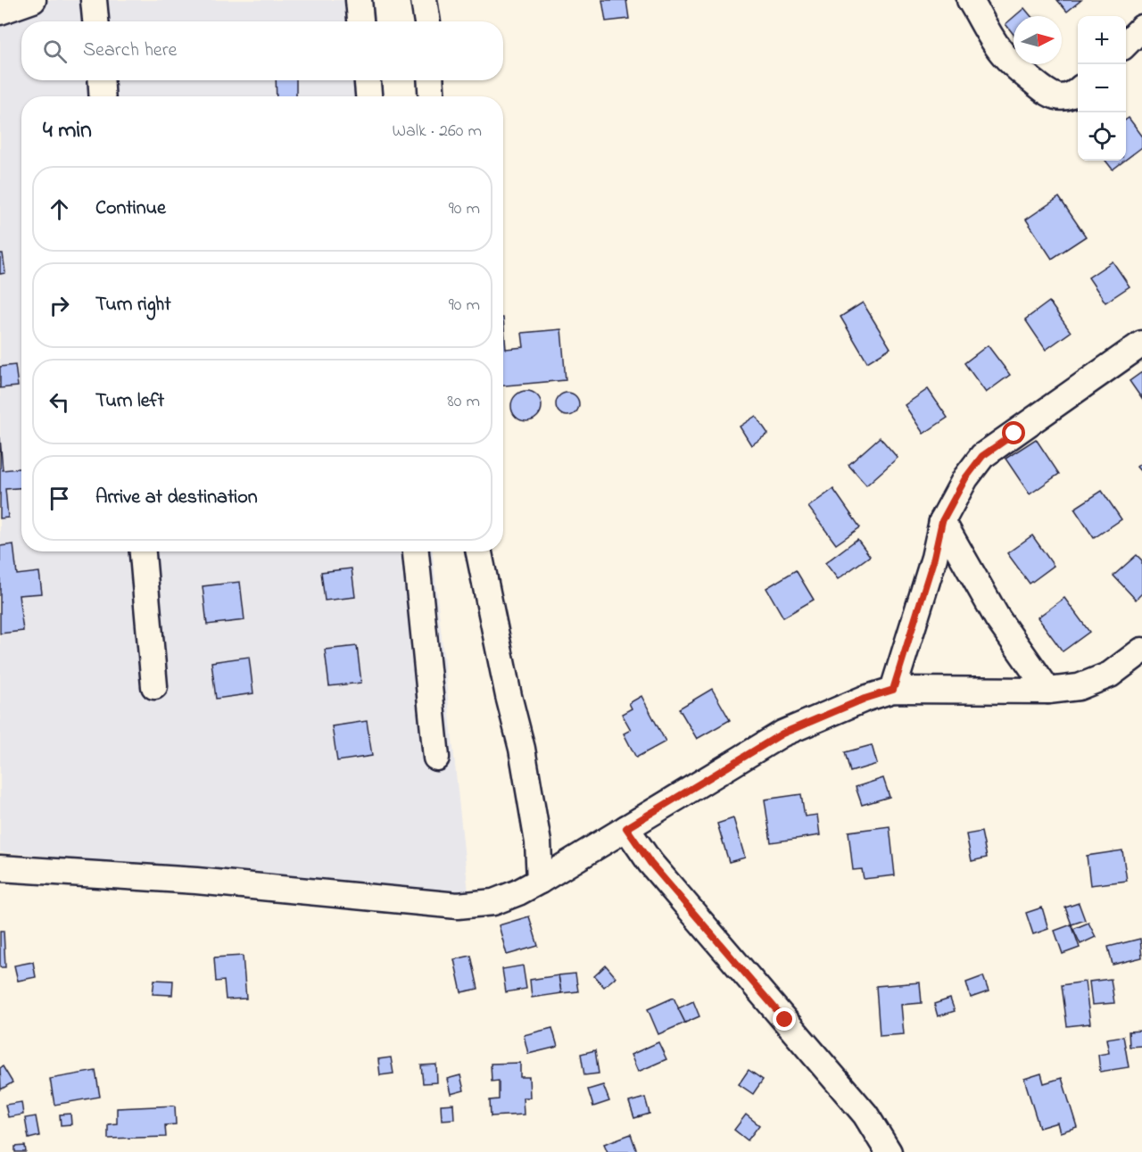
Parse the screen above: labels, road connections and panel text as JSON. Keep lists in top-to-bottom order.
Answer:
{
  "north": "right",
  "page": {
    "map_buttons": ["+", "−"],
    "search": "Search here",
    "heading": ["4 min", "Walk · 260 m"],
    "list": [
      ["Continue", "90 m"],
      ["Turn right", "90 m"],
      ["Turn left", "80 m"],
      "Arrive at destination"
    ]
  }
}
